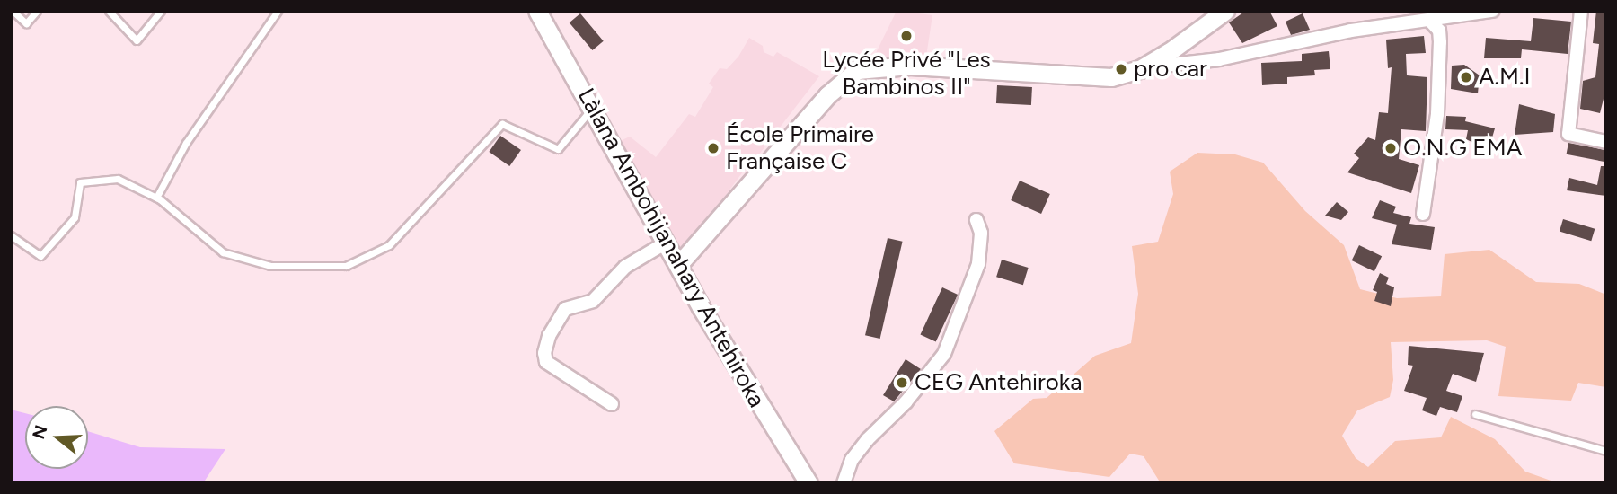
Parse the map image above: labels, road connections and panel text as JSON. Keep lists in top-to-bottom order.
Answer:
{
  "streets": {
    "street": ["Làlana Ambohijanahary Antehiroka"]
  },
  "places": [
    "Lycée Privé \"Les Bambinos II\"",
    "pro car",
    "A.M.I",
    "École Primaire Française C",
    "O.N.G EMA",
    "CEG Antehiroka"
  ],
  "north": "left"
}
